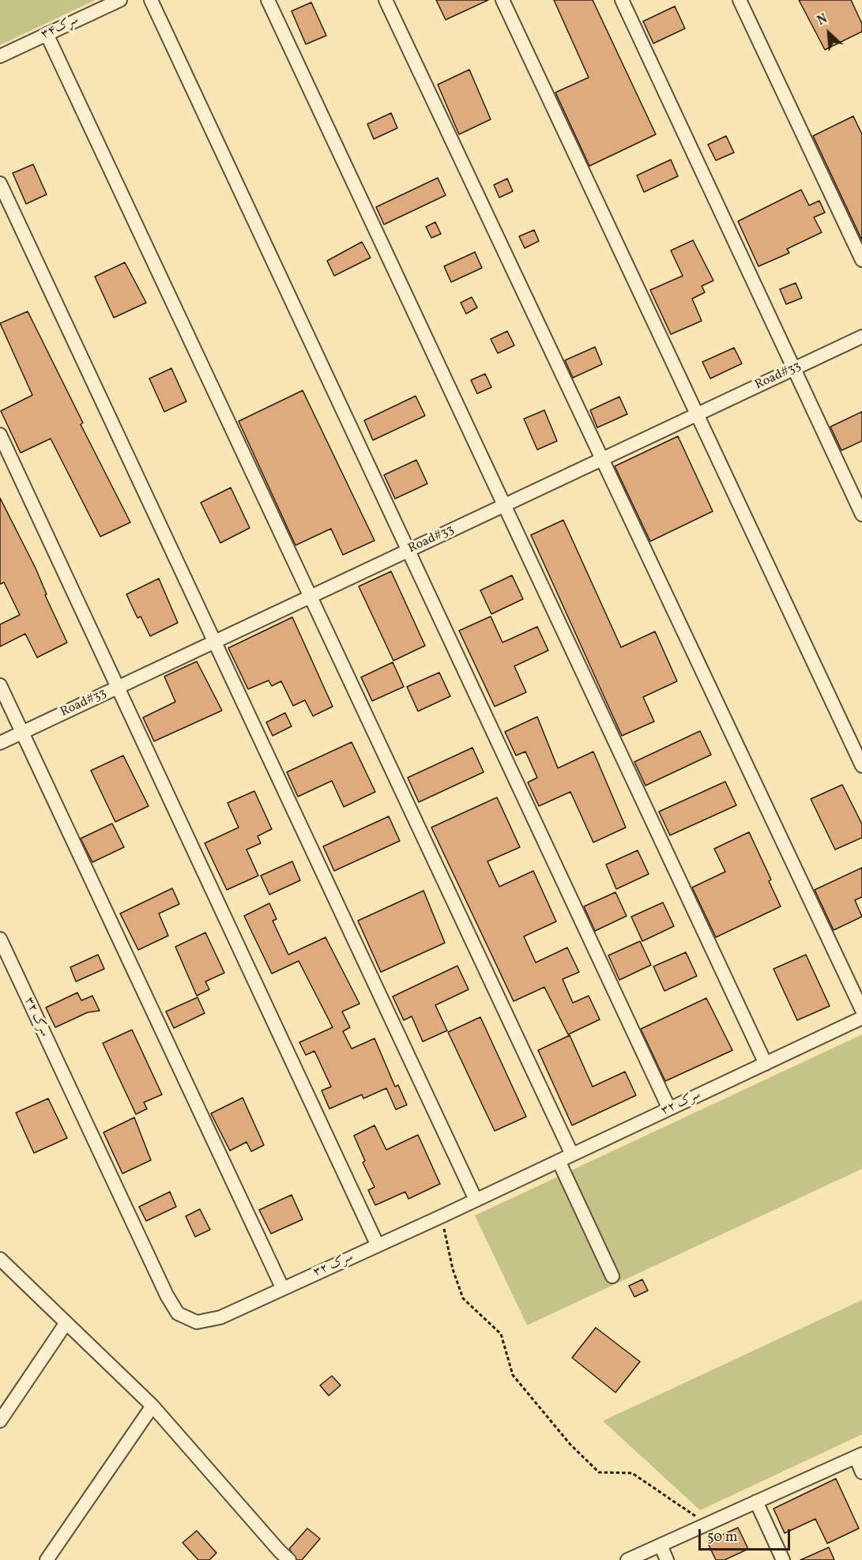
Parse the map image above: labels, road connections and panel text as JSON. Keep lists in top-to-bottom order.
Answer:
{
  "streets": {
    "street": ["۳۴سړک", "Road#33", "سرک ۳۲"]
  },
  "scale_bar": "50 m",
  "north": "top left"
}
